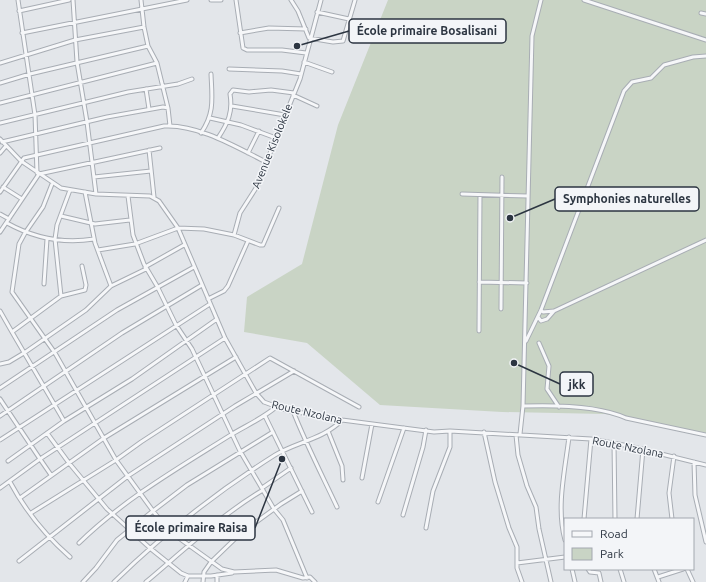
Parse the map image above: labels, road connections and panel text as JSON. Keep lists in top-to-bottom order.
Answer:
{
  "streets": {
    "street": ["Avenue Kisolokele", "Route Nzolana"]
  },
  "places": [
    "École primaire Bosalisani",
    "Symphonies naturelles",
    "jkk",
    "École primaire Raisa"
  ],
  "legend": ["Road", "Park"]
}
